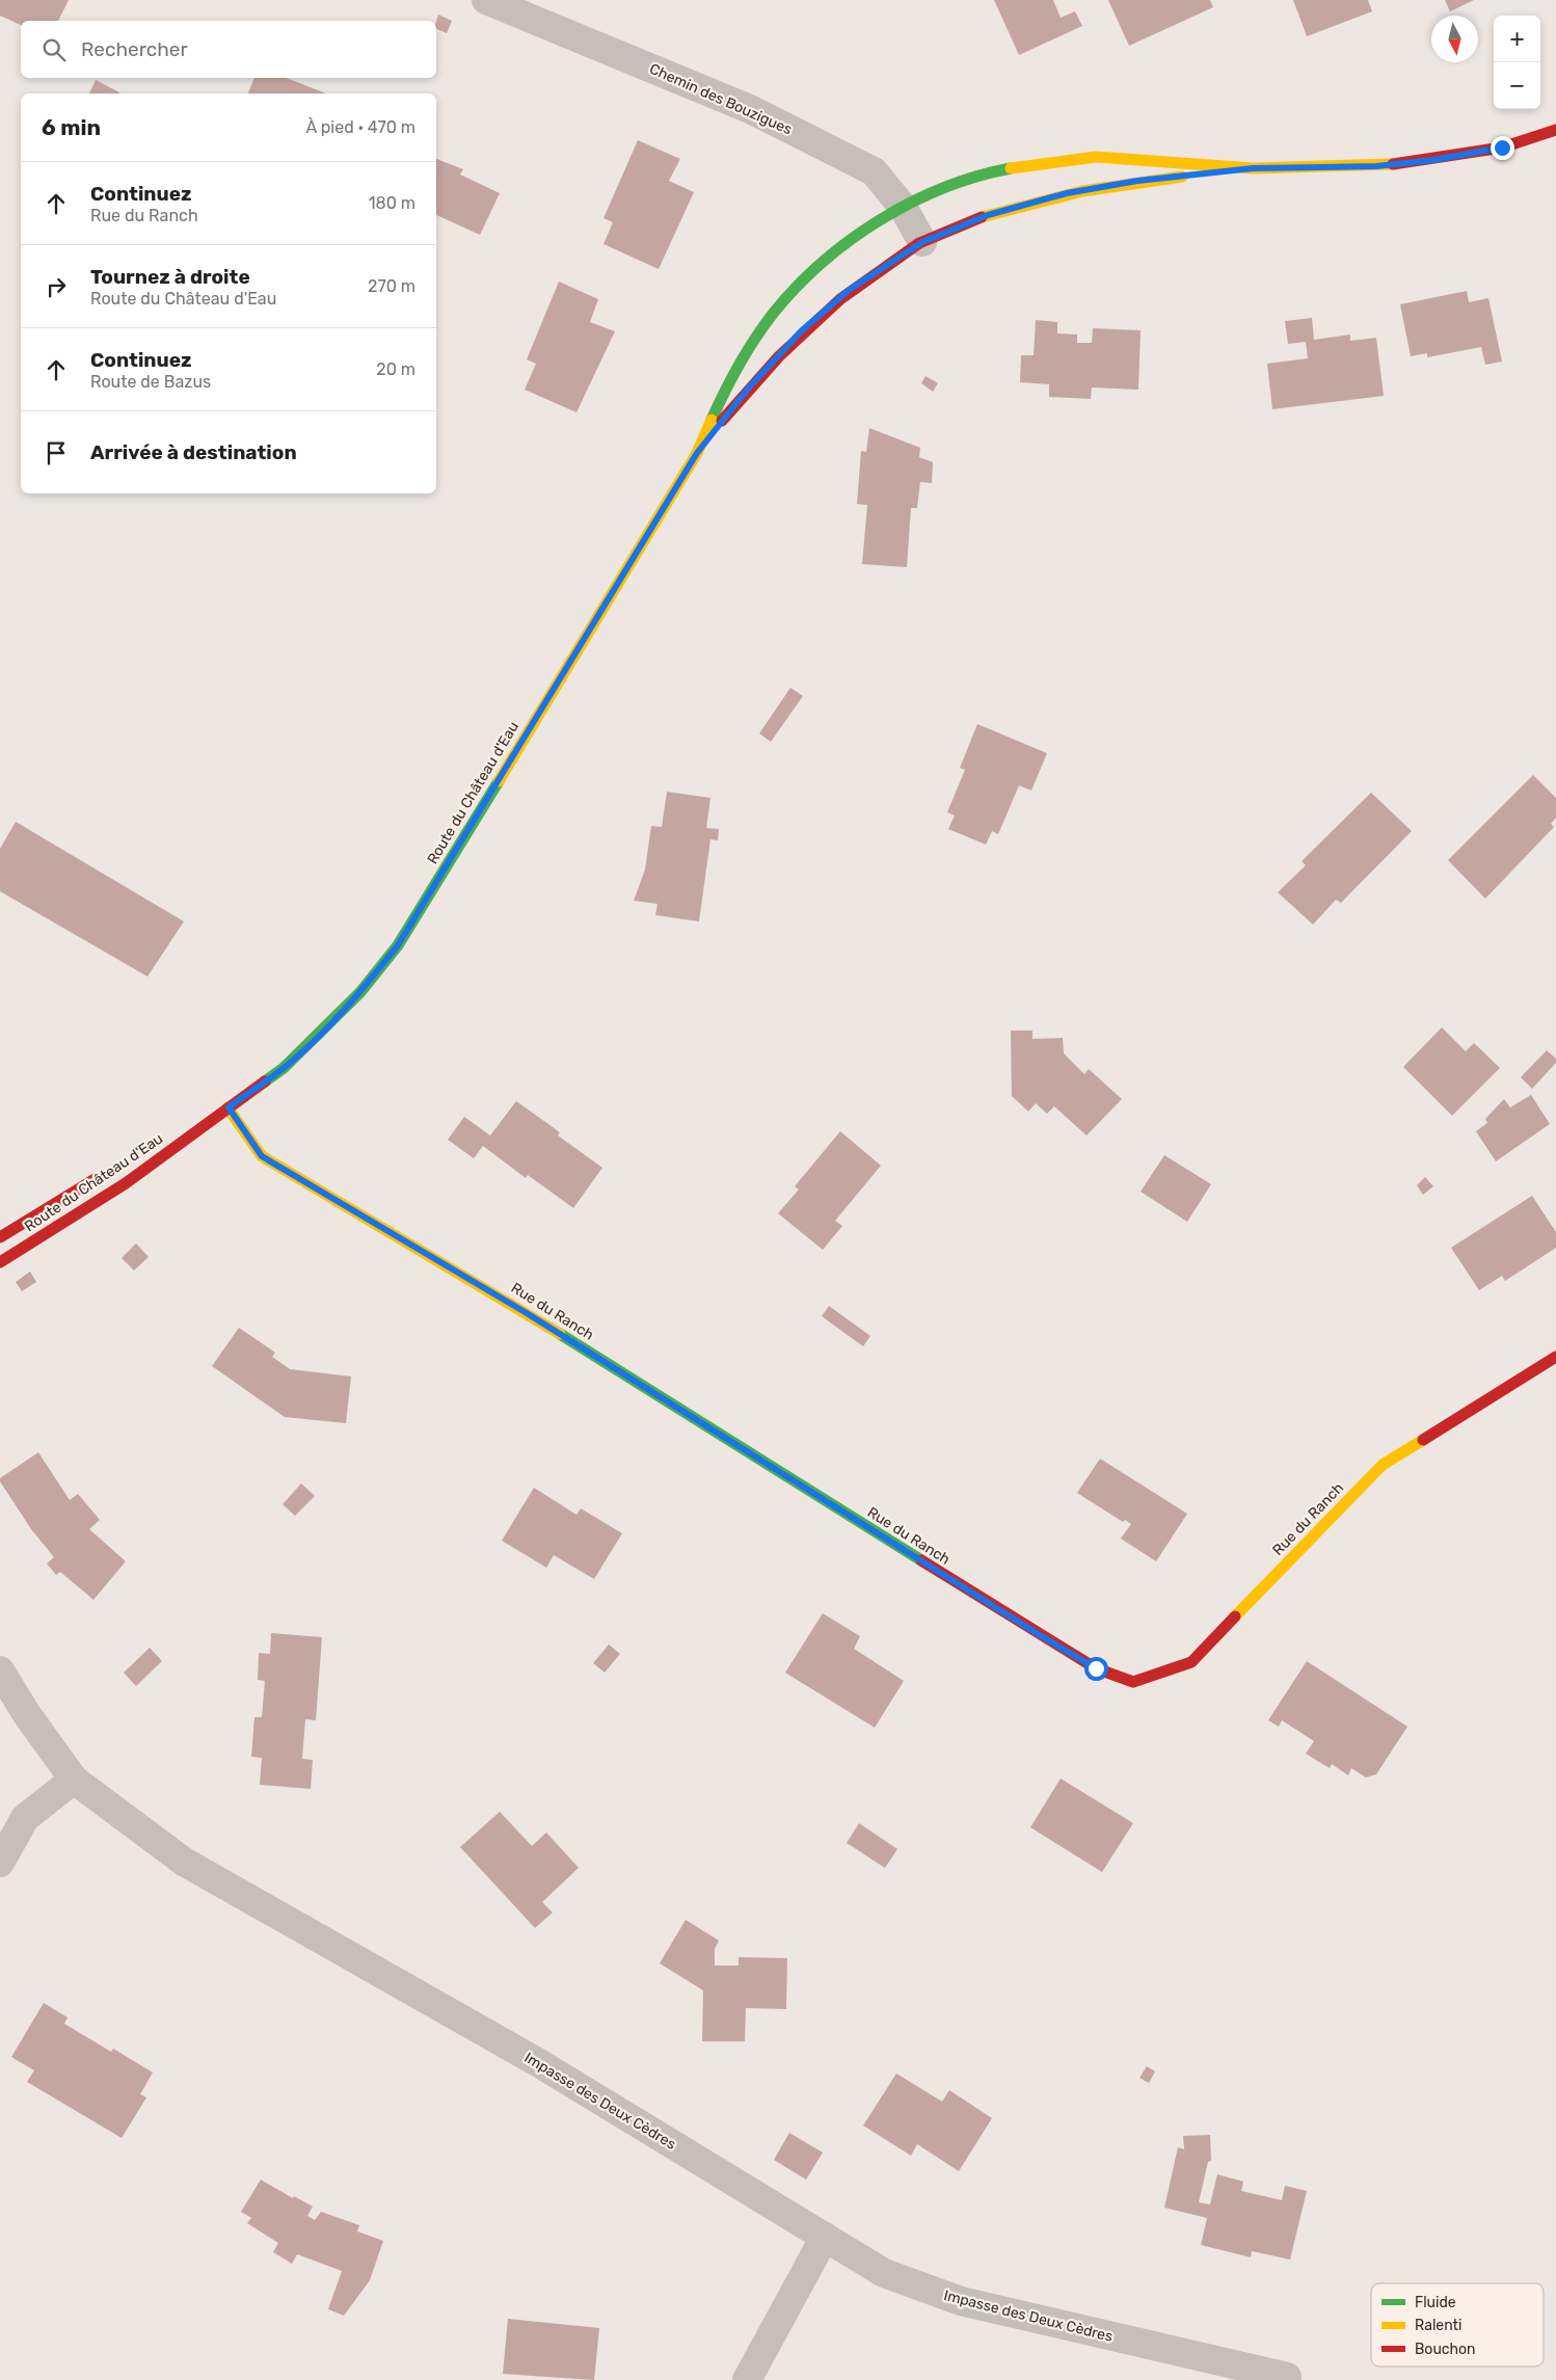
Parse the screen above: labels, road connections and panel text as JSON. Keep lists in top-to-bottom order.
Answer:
{
  "streets": {
    "street": [
      "Chemin des Bouzigues",
      "Route du Château d'Eau",
      "Rue du Ranch",
      "Impasse des Deux Cèdres"
    ]
  },
  "crossings": [
    ["Chemin des Bouzigues", "Route du Château d'Eau"],
    ["Route du Château d'Eau", "Rue du Ranch"]
  ],
  "legend": ["Fluide", "Ralenti", "Bouchon"],
  "north": "bottom",
  "page": {
    "map_buttons": ["+", "−"],
    "search": "Rechercher",
    "heading": ["6 min", "À pied · 470 m"],
    "list": [
      ["Continuez", "Rue du Ranch", "180 m"],
      ["Tournez à droite", "Route du Château d'Eau", "270 m"],
      ["Continuez", "Route de Bazus", "20 m"],
      "Arrivée à destination"
    ]
  }
}
